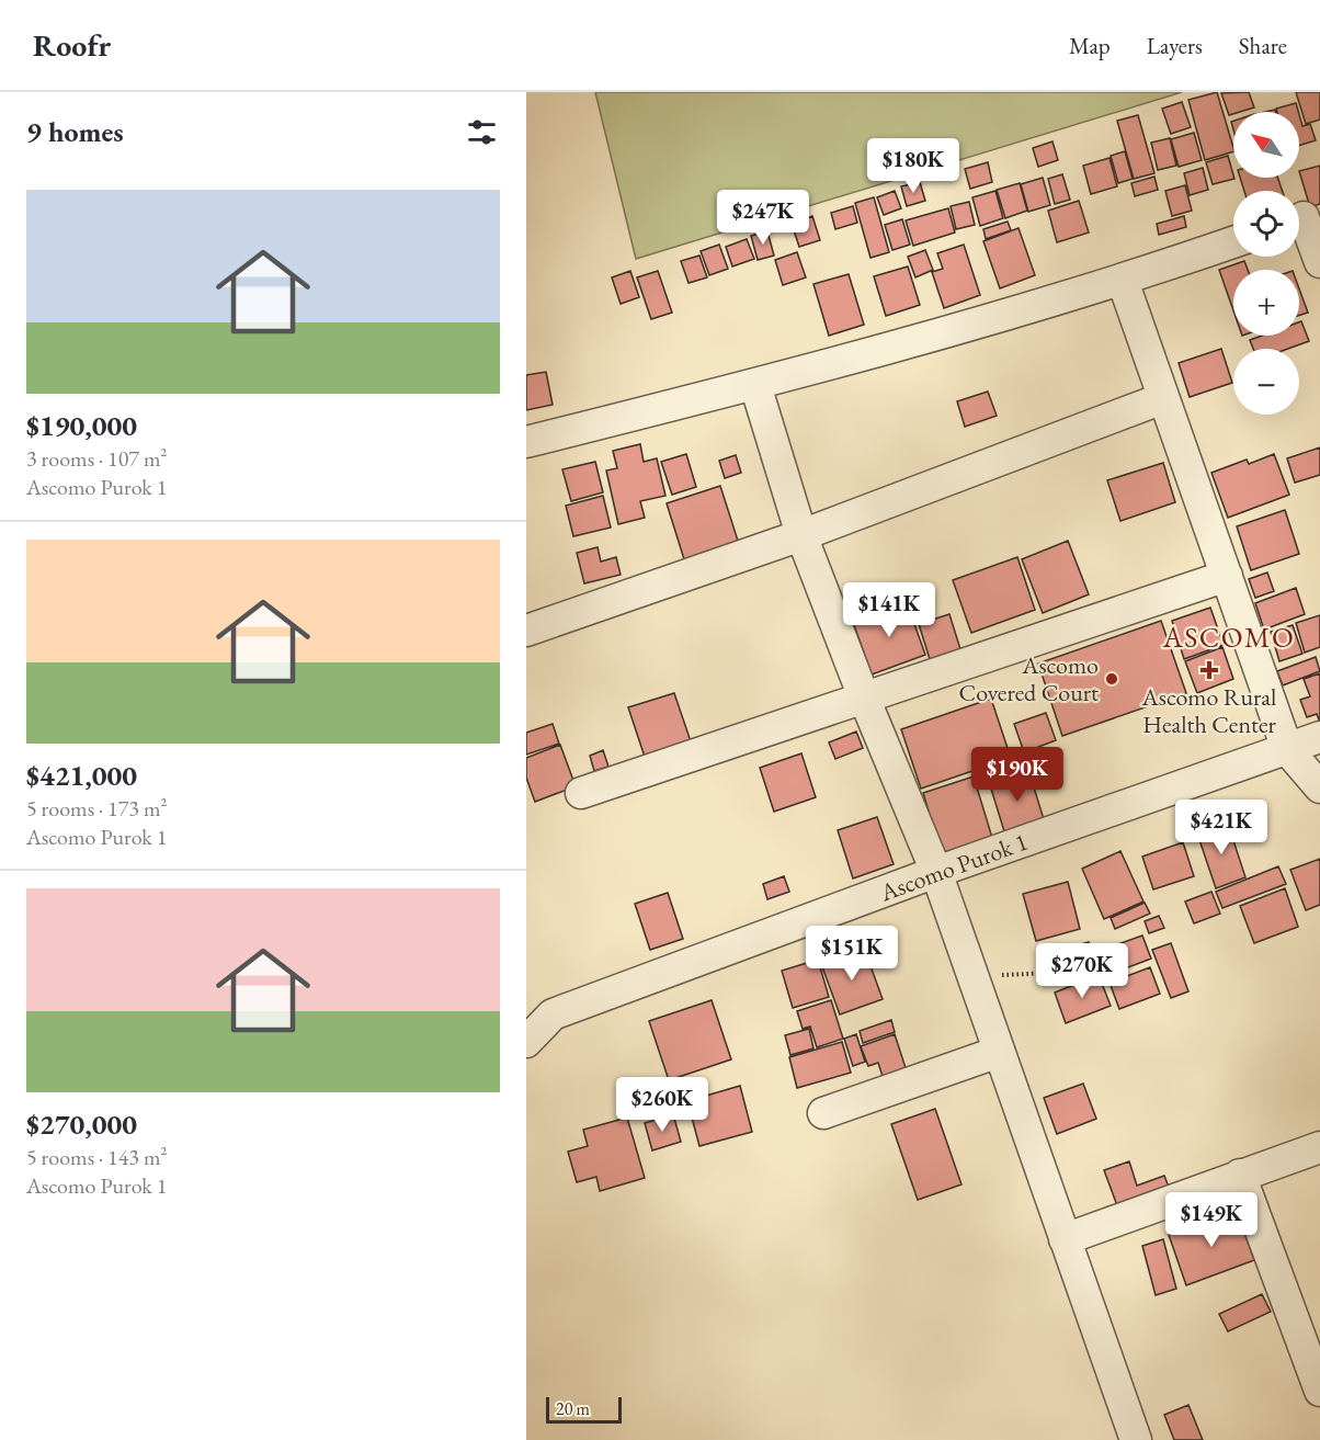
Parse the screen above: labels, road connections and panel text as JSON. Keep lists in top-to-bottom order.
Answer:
{
  "streets": {
    "street": ["Ascomo Purok 1"]
  },
  "districts": ["ASCOMO"],
  "places": {
    "health": ["Ascomo Rural Health Center"],
    "other": ["Ascomo Covered Court"]
  },
  "scale_bar": "20 m",
  "north": "top left",
  "page": {
    "header": "Roofr",
    "nav": ["Map", "Layers", "Share"],
    "heading": "9 homes",
    "map_buttons": ["+", "−"],
    "price": [
      "$180K",
      "$247K",
      "$141K",
      "$190K",
      "$421K",
      "$151K",
      "$270K",
      "$260K",
      "$149K"
    ],
    "list": [
      {
        "name": "$190,000",
        "note": "3 rooms · 107 m² · Ascomo Purok 1"
      },
      {
        "name": "$421,000",
        "note": "5 rooms · 173 m² · Ascomo Purok 1"
      },
      {
        "name": "$270,000",
        "note": "5 rooms · 143 m² · Ascomo Purok 1"
      }
    ],
    "scale": "20 m"
  }
}
